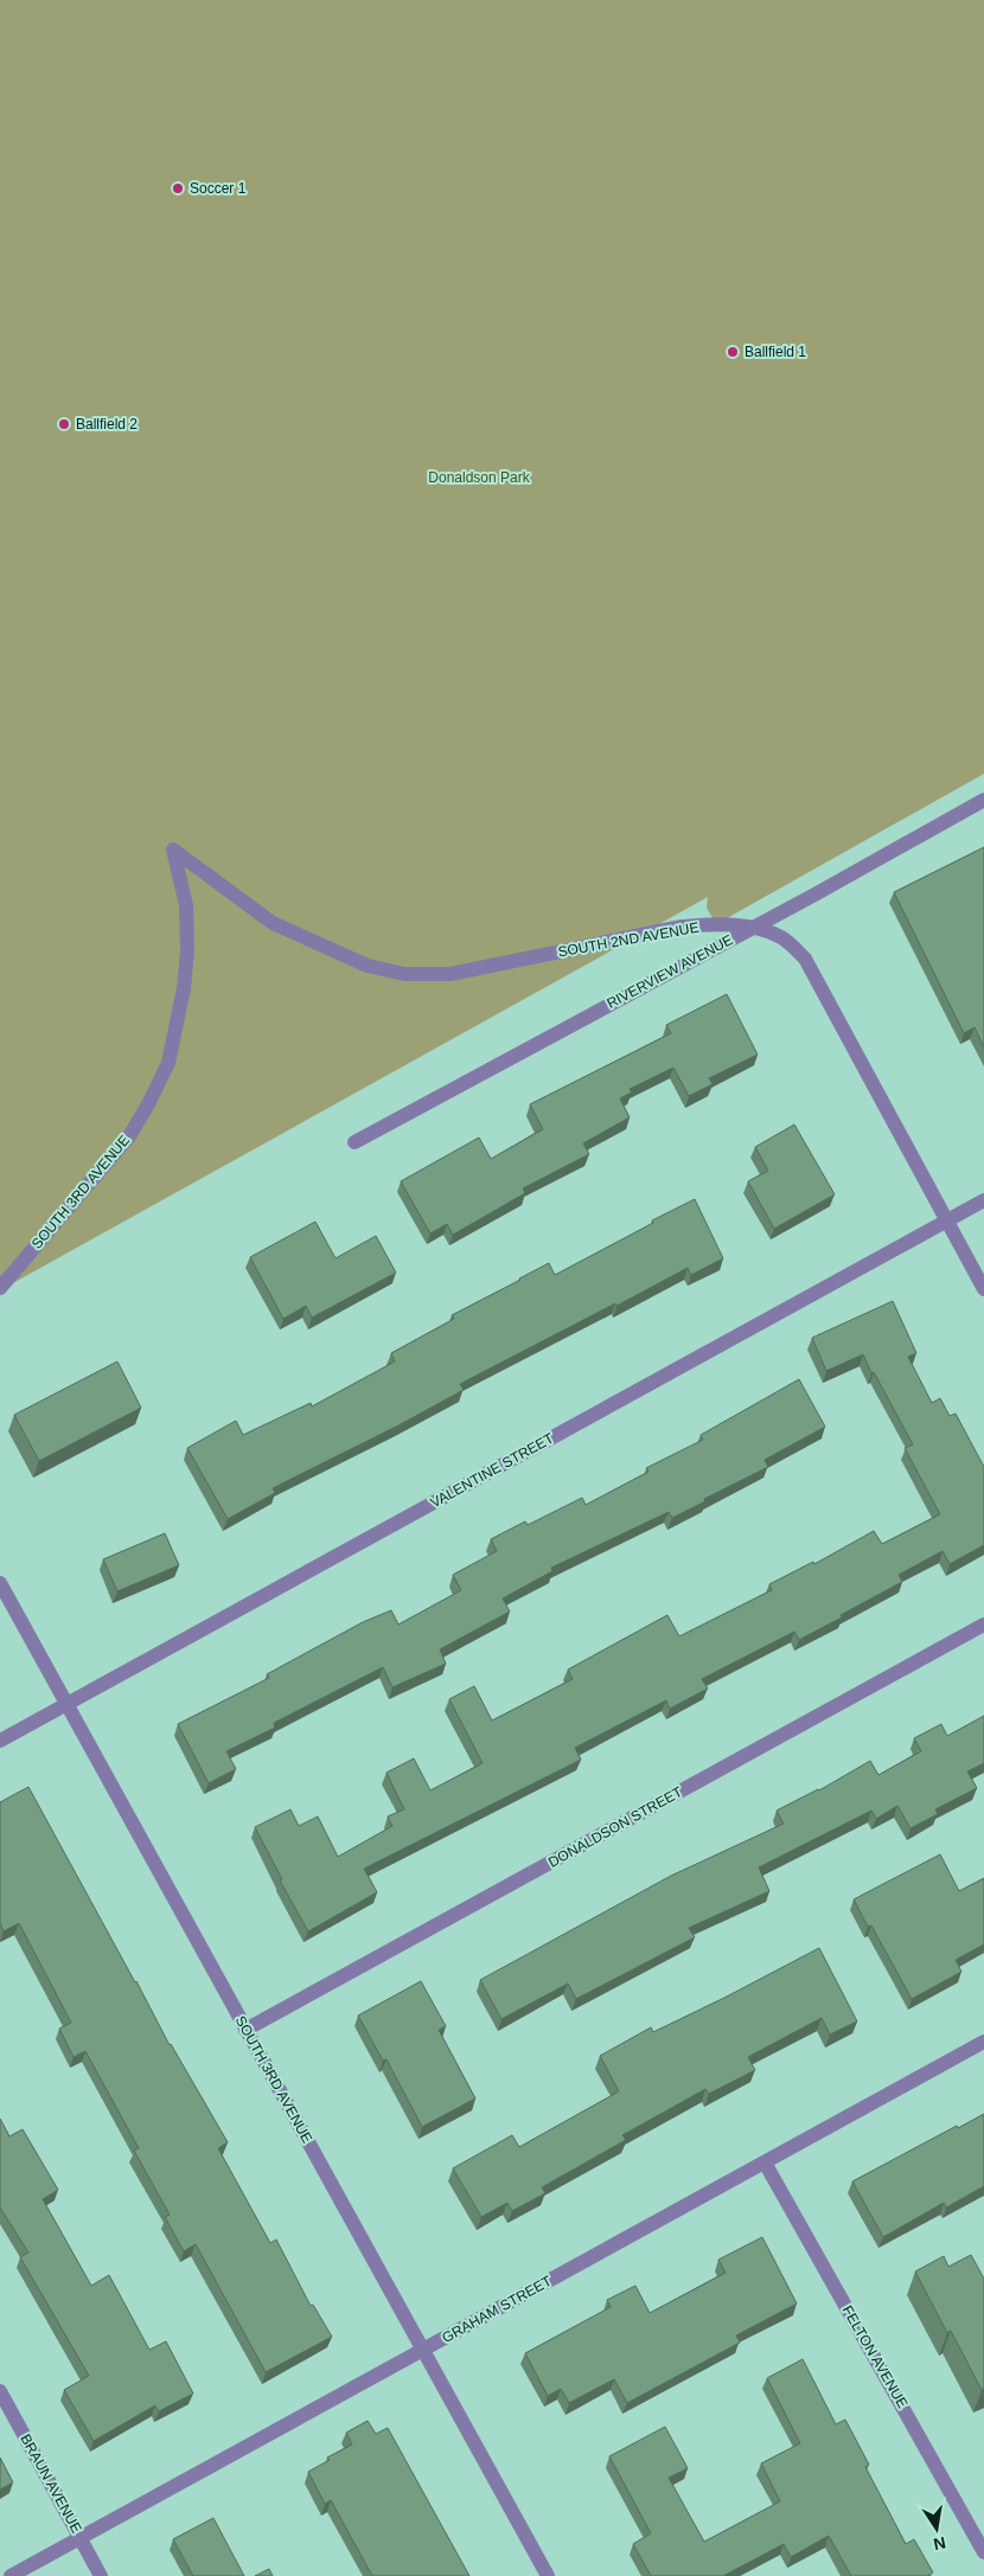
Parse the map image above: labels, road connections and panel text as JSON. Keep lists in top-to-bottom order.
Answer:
{
  "streets": {
    "street": [
      "SOUTH 2ND AVENUE",
      "RIVERVIEW AVENUE",
      "SOUTH 3RD AVENUE",
      "VALENTINE STREET",
      "DONALDSON STREET",
      "GRAHAM STREET",
      "FELTON AVENUE",
      "BRAUN AVENUE"
    ]
  },
  "crossings": [
    ["SOUTH 2ND AVENUE", "RIVERVIEW AVENUE"],
    ["SOUTH 2ND AVENUE", "SOUTH 3RD AVENUE"],
    ["SOUTH 2ND AVENUE", "VALENTINE STREET"],
    ["SOUTH 3RD AVENUE", "VALENTINE STREET"],
    ["SOUTH 3RD AVENUE", "DONALDSON STREET"],
    ["SOUTH 3RD AVENUE", "GRAHAM STREET"],
    ["GRAHAM STREET", "FELTON AVENUE"],
    ["GRAHAM STREET", "BRAUN AVENUE"]
  ],
  "parks": ["Donaldson Park"],
  "places": ["Soccer 1", "Ballfield 1", "Ballfield 2"],
  "north": "bottom"
}
